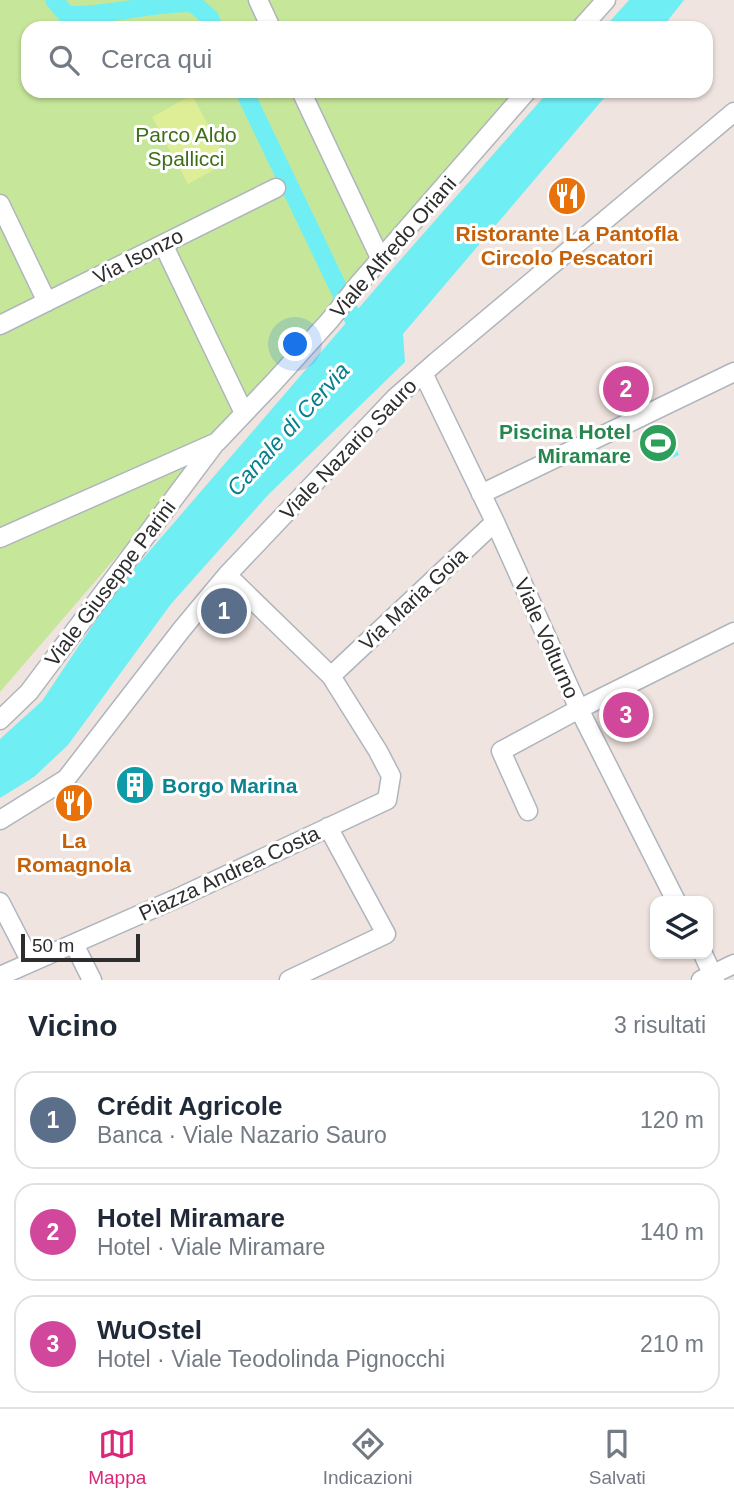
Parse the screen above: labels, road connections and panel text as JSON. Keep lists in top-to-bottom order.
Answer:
{
  "streets": {
    "street": [
      "Viale Alfredo Oriani",
      "Via Isonzo",
      "Viale Nazario Sauro",
      "Viale Giuseppe Parini",
      "Via Maria Goia",
      "Viale Volturno",
      "Piazza Andrea Costa"
    ]
  },
  "crossings": [
    ["Viale Alfredo Oriani", "Viale Giuseppe Parini"],
    ["Viale Nazario Sauro", "Viale Volturno"],
    ["Via Maria Goia", "Viale Volturno"]
  ],
  "water": ["Canale di Cervia"],
  "parks": ["Parco Aldo Spallicci"],
  "places": {
    "restaurant": ["Ristorante La Pantofla Circolo Pescatori", "La Romagnola"],
    "sports": ["Piscina Hotel Miramare"],
    "building": ["Borgo Marina"]
  },
  "scale_bar": "50 m",
  "page": {
    "search": "Cerca qui",
    "pins": ["2", "1", "3"],
    "scale": "50 m",
    "heading": ["Vicino", "3 risultati"],
    "list": [
      {
        "mark": "1",
        "name": "Crédit Agricole",
        "note": "Banca · Viale Nazario Sauro",
        "value": "120 m"
      },
      {
        "mark": "2",
        "name": "Hotel Miramare",
        "note": "Hotel · Viale Miramare",
        "value": "140 m"
      },
      {
        "mark": "3",
        "name": "WuOstel",
        "note": "Hotel · Viale Teodolinda Pignocchi",
        "value": "210 m"
      }
    ],
    "nav": ["Mappa", "Indicazioni", "Salvati"]
  }
}
